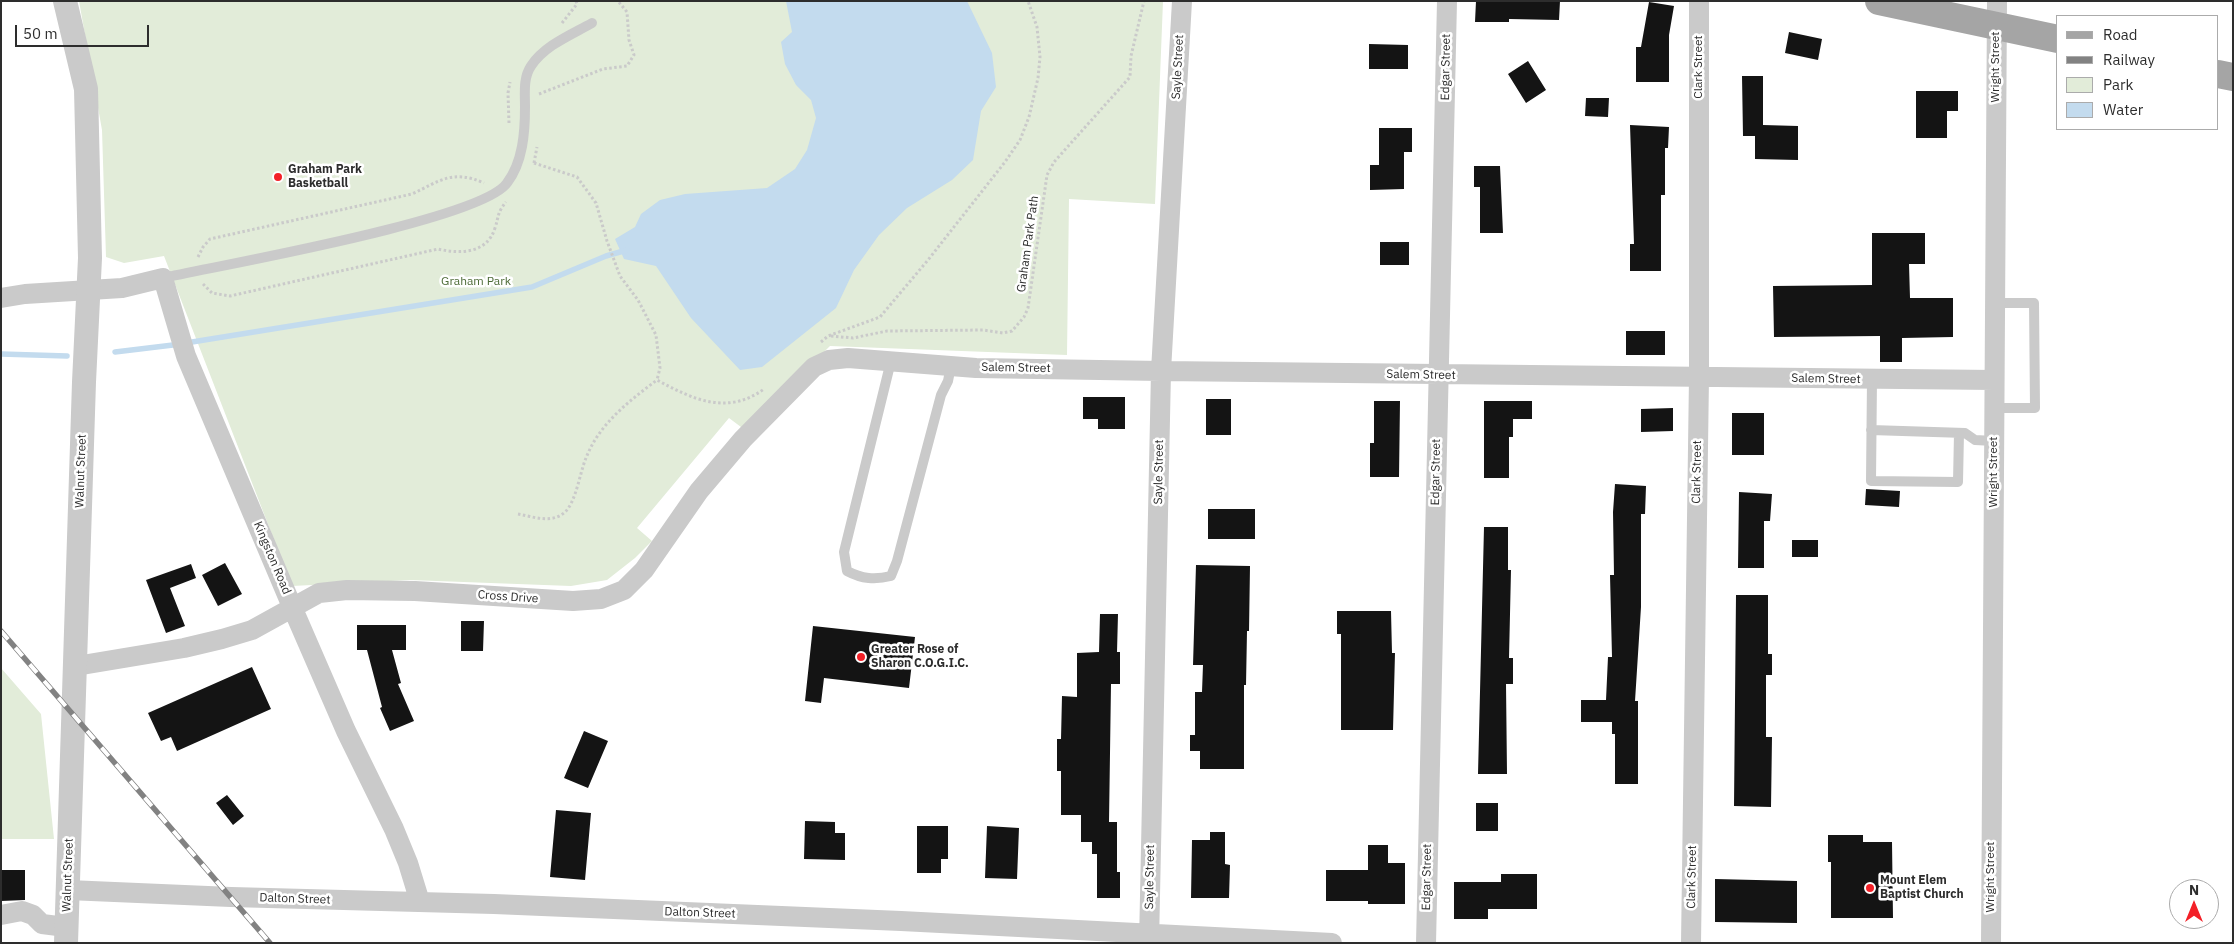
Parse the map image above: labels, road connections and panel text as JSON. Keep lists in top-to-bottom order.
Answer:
{
  "streets": {
    "street": [
      "Sayle Street",
      "Edgar Street",
      "Clark Street",
      "Wright Street",
      "Salem Street",
      "Walnut Street",
      "Kingston Road",
      "Cross Drive",
      "Dalton Street"
    ],
    "path": ["Graham Park Path"]
  },
  "crossings": [
    ["Sayle Street", "Salem Street"],
    ["Sayle Street", "Dalton Street"],
    ["Edgar Street", "Salem Street"],
    ["Clark Street", "Salem Street"],
    ["Wright Street", "Salem Street"],
    ["Salem Street", "Cross Drive"],
    ["Walnut Street", "Cross Drive"],
    ["Walnut Street", "Dalton Street"],
    ["Kingston Road", "Cross Drive"],
    ["Kingston Road", "Dalton Street"]
  ],
  "parks": ["Graham Park"],
  "places": ["Graham Park Basketball", "Greater Rose of Sharon C.O.G.I.C.", "Mount Elem Baptist Church"],
  "legend": [
    "Road",
    "Railway",
    "Park",
    "Water"
  ],
  "scale_bar": "50 m",
  "north": "top"
}
